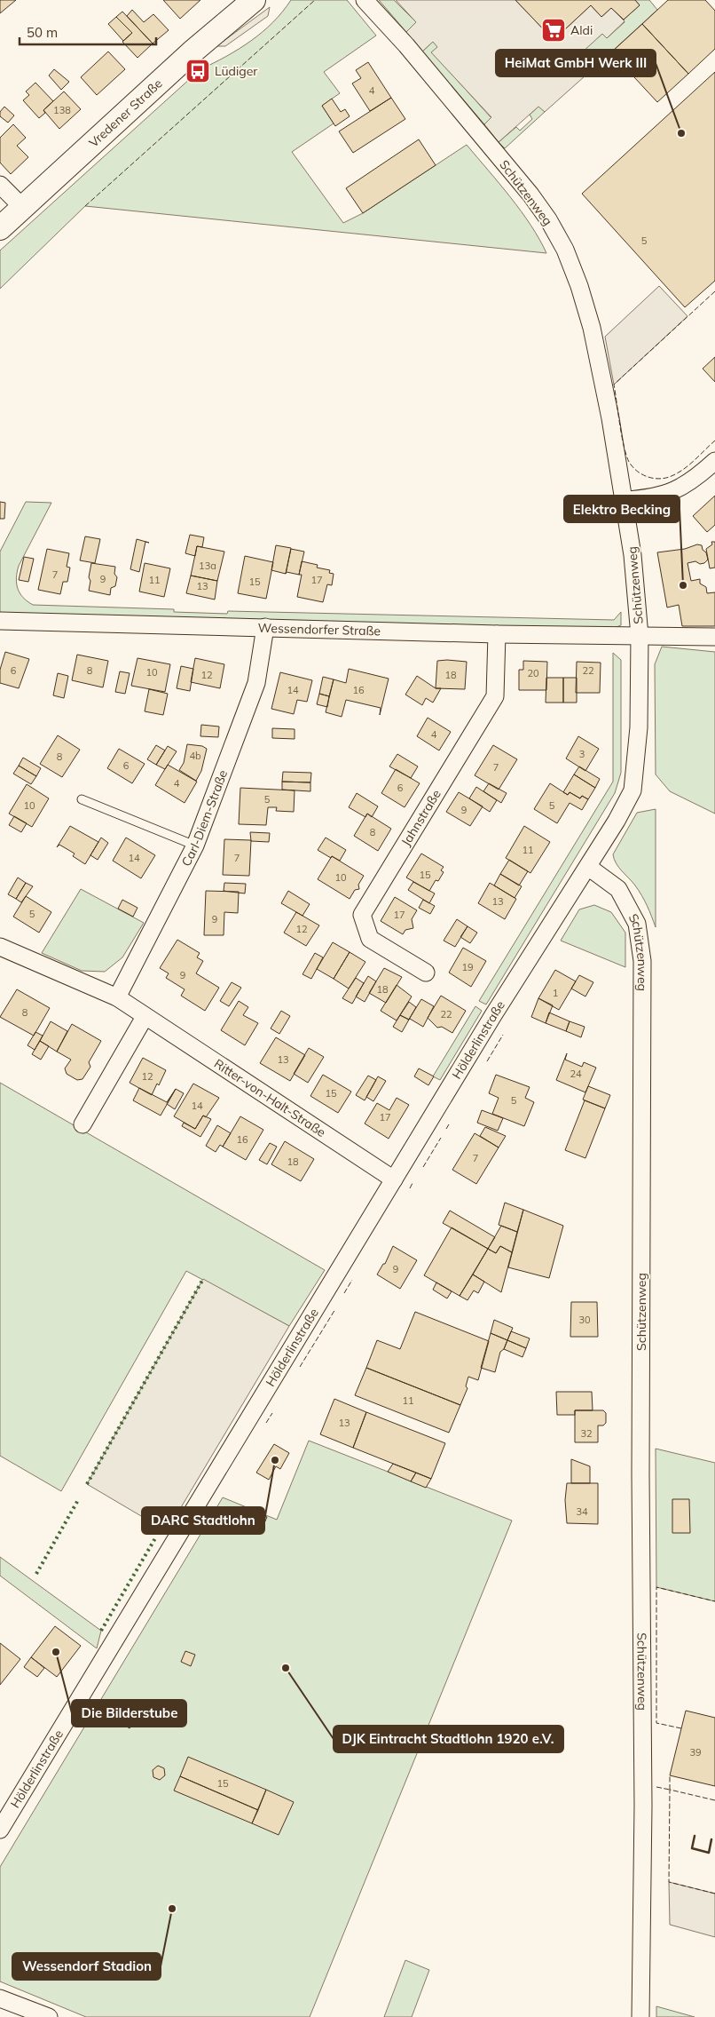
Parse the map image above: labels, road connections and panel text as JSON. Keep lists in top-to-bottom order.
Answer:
{
  "streets": {
    "street": [
      "Vredener Straße",
      "Schützenweg",
      "Wessendorfer Straße",
      "Carl-Diem-Straße",
      "Jahnstraße",
      "Hölderlinstraße",
      "Ritter-von-Halt-Straße"
    ]
  },
  "crossings": [
    ["Schützenweg", "Wessendorfer Straße"],
    ["Schützenweg", "Hölderlinstraße"],
    ["Wessendorfer Straße", "Carl-Diem-Straße"],
    ["Wessendorfer Straße", "Jahnstraße"],
    ["Carl-Diem-Straße", "Ritter-von-Halt-Straße"],
    ["Hölderlinstraße", "Ritter-von-Halt-Straße"]
  ],
  "places": {
    "supermarket": ["Aldi"],
    "bus stop": ["Lüdiger"],
    "other": [
      "HeiMat GmbH Werk III",
      "Elektro Becking",
      "DARC Stadtlohn",
      "Die Bilderstube",
      "DJK Eintracht Stadtlohn 1920 e.V.",
      "Wessendorf Stadion"
    ]
  },
  "house_numbers": [
    "4",
    "138",
    "5",
    "13a",
    "7",
    "9",
    "11",
    "17",
    "15",
    "13",
    "6",
    "8",
    "22",
    "10",
    "20",
    "12",
    "18",
    "14",
    "16",
    "4",
    "3",
    "4b",
    "8",
    "6",
    "7",
    "4",
    "6",
    "5",
    "10",
    "5",
    "9",
    "8",
    "11",
    "14",
    "7",
    "15",
    "10",
    "13",
    "5",
    "17",
    "9",
    "12",
    "19",
    "9",
    "18",
    "1",
    "8",
    "22",
    "13",
    "24",
    "12",
    "15",
    "5",
    "14",
    "17",
    "16",
    "7",
    "18",
    "9",
    "30",
    "11",
    "13",
    "32",
    "34",
    "39",
    "15"
  ],
  "scale_bar": "50 m"
}
